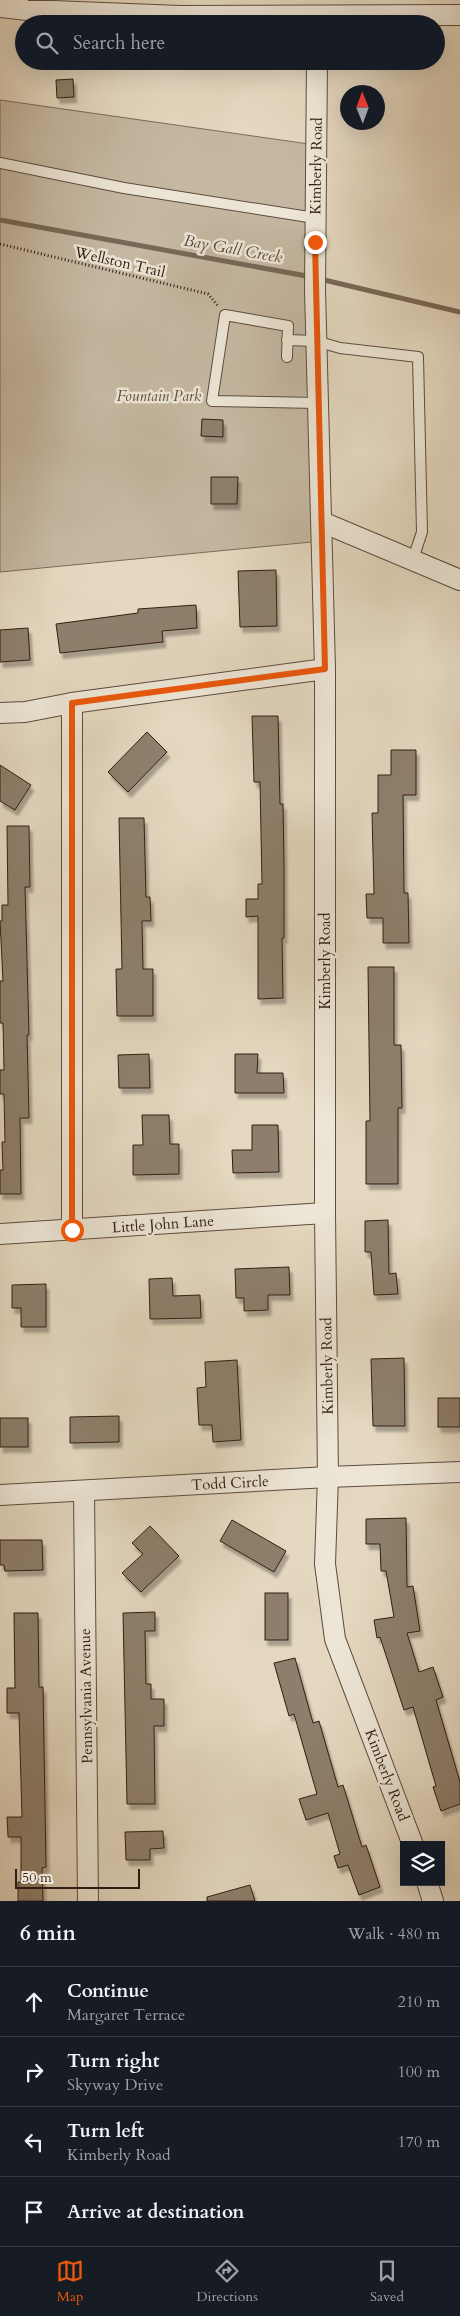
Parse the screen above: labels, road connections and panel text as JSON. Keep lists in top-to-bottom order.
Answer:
{
  "streets": {
    "street": [
      "Kimberly Road",
      "Little John Lane",
      "Todd Circle",
      "Pennsylvania Avenue"
    ],
    "path": ["Wellston Trail"]
  },
  "crossings": [
    ["Kimberly Road", "Little John Lane"],
    ["Kimberly Road", "Todd Circle"],
    ["Todd Circle", "Pennsylvania Avenue"]
  ],
  "water": ["Bay Gall Creek"],
  "parks": ["Fountain Park"],
  "scale_bar": "50 m",
  "north": "top",
  "page": {
    "search": "Search here",
    "scale": "50 m",
    "heading": ["6 min", "Walk · 480 m"],
    "list": [
      ["Continue", "Margaret Terrace", "210 m"],
      ["Turn right", "Skyway Drive", "100 m"],
      ["Turn left", "Kimberly Road", "170 m"],
      "Arrive at destination"
    ],
    "nav": ["Map", "Directions", "Saved"]
  }
}
